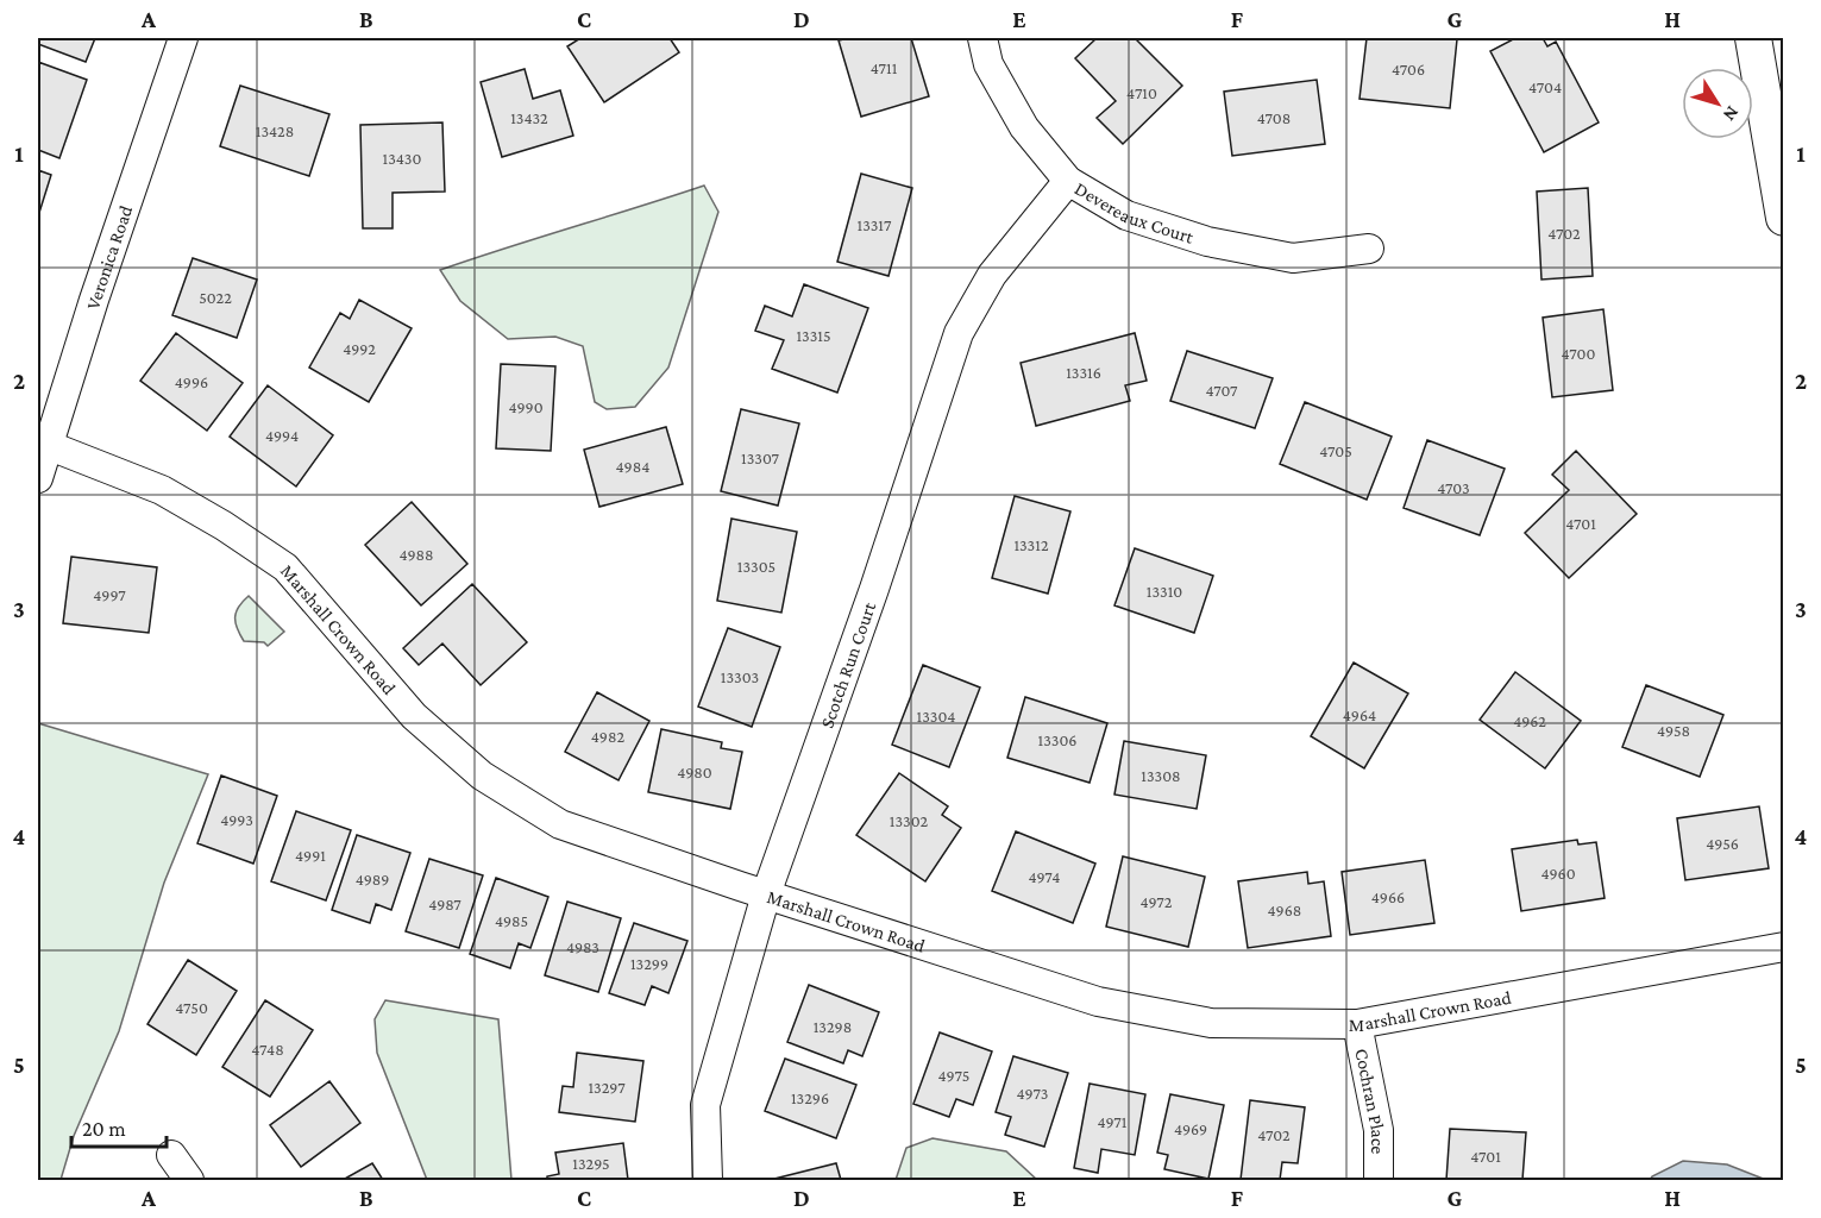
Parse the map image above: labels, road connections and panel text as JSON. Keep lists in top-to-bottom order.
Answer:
{
  "streets": {
    "street": [
      "Devereaux Court",
      "Veronica Road",
      "Marshall Crown Road",
      "Scotch Run Court",
      "Cochran Place"
    ]
  },
  "crossings": [
    ["Devereaux Court", "Scotch Run Court"],
    ["Veronica Road", "Marshall Crown Road"],
    ["Marshall Crown Road", "Scotch Run Court"],
    ["Marshall Crown Road", "Cochran Place"]
  ],
  "house_numbers": [
    "4711",
    "4706",
    "4704",
    "4710",
    "13432",
    "4708",
    "13428",
    "13430",
    "13317",
    "4702",
    "5022",
    "13315",
    "4992",
    "4700",
    "13316",
    "4996",
    "4707",
    "4990",
    "4994",
    "4705",
    "13307",
    "4984",
    "4703",
    "4701",
    "13312",
    "4988",
    "13305",
    "13310",
    "4997",
    "13303",
    "4964",
    "13304",
    "4962",
    "4958",
    "4982",
    "13306",
    "4980",
    "13308",
    "4993",
    "13302",
    "4956",
    "4991",
    "4960",
    "4974",
    "4989",
    "4966",
    "4972",
    "4987",
    "4968",
    "4985",
    "4983",
    "13299",
    "4750",
    "13298",
    "4748",
    "4975",
    "13297",
    "4973",
    "13296",
    "4971",
    "4969",
    "4702",
    "4701",
    "13295"
  ],
  "scale_bar": "20 m",
  "north": "bottom right",
  "grid": {
    "columns": [
      "A",
      "B",
      "C",
      "D",
      "E",
      "F",
      "G",
      "H"
    ],
    "rows": [
      "1",
      "2",
      "3",
      "4",
      "5"
    ]
  }
}
